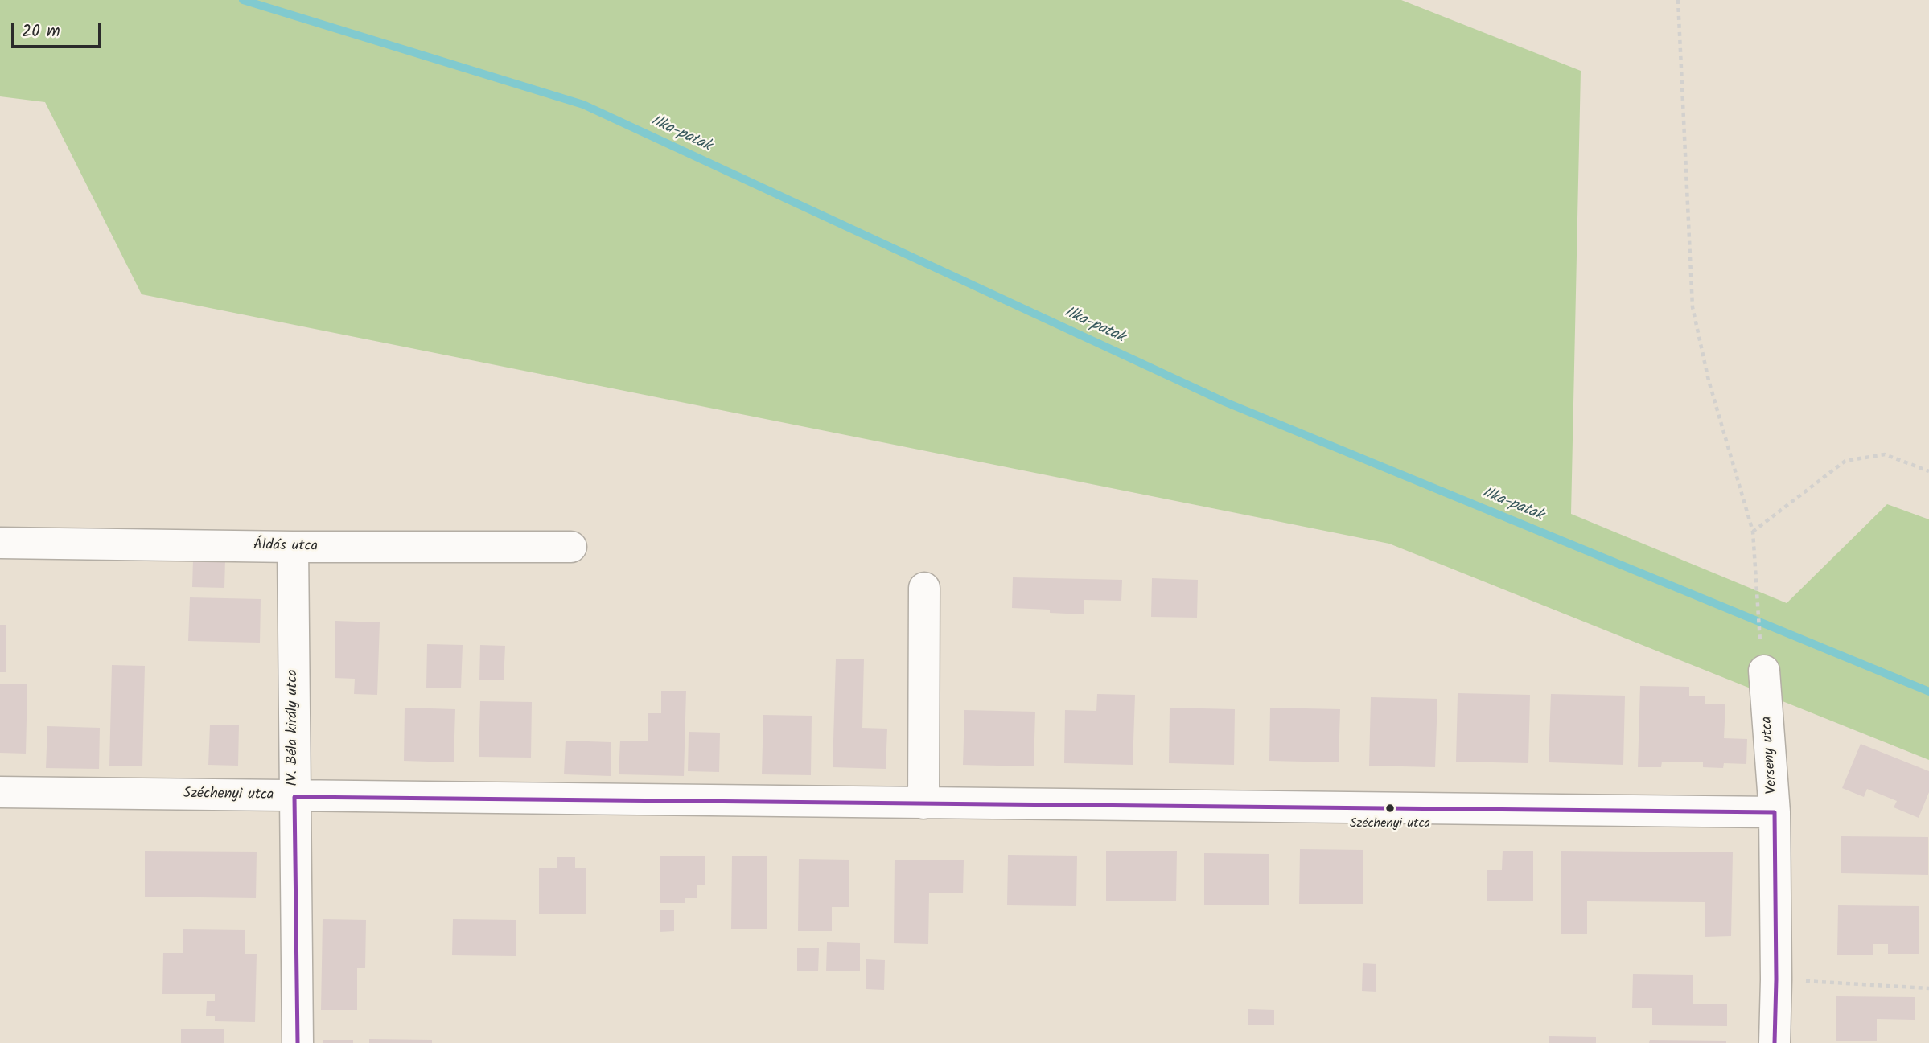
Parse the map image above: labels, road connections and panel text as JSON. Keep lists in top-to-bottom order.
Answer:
{
  "streets": {
    "street": [
      "Áldás utca",
      "IV. Béla király utca",
      "Verseny utca",
      "Széchenyi utca"
    ]
  },
  "crossings": [
    ["Áldás utca", "IV. Béla király utca"],
    ["IV. Béla király utca", "Széchenyi utca"],
    ["Verseny utca", "Széchenyi utca"]
  ],
  "water": ["Ilka-patak"],
  "places": ["Széchenyi utca"],
  "scale_bar": "20 m"
}
